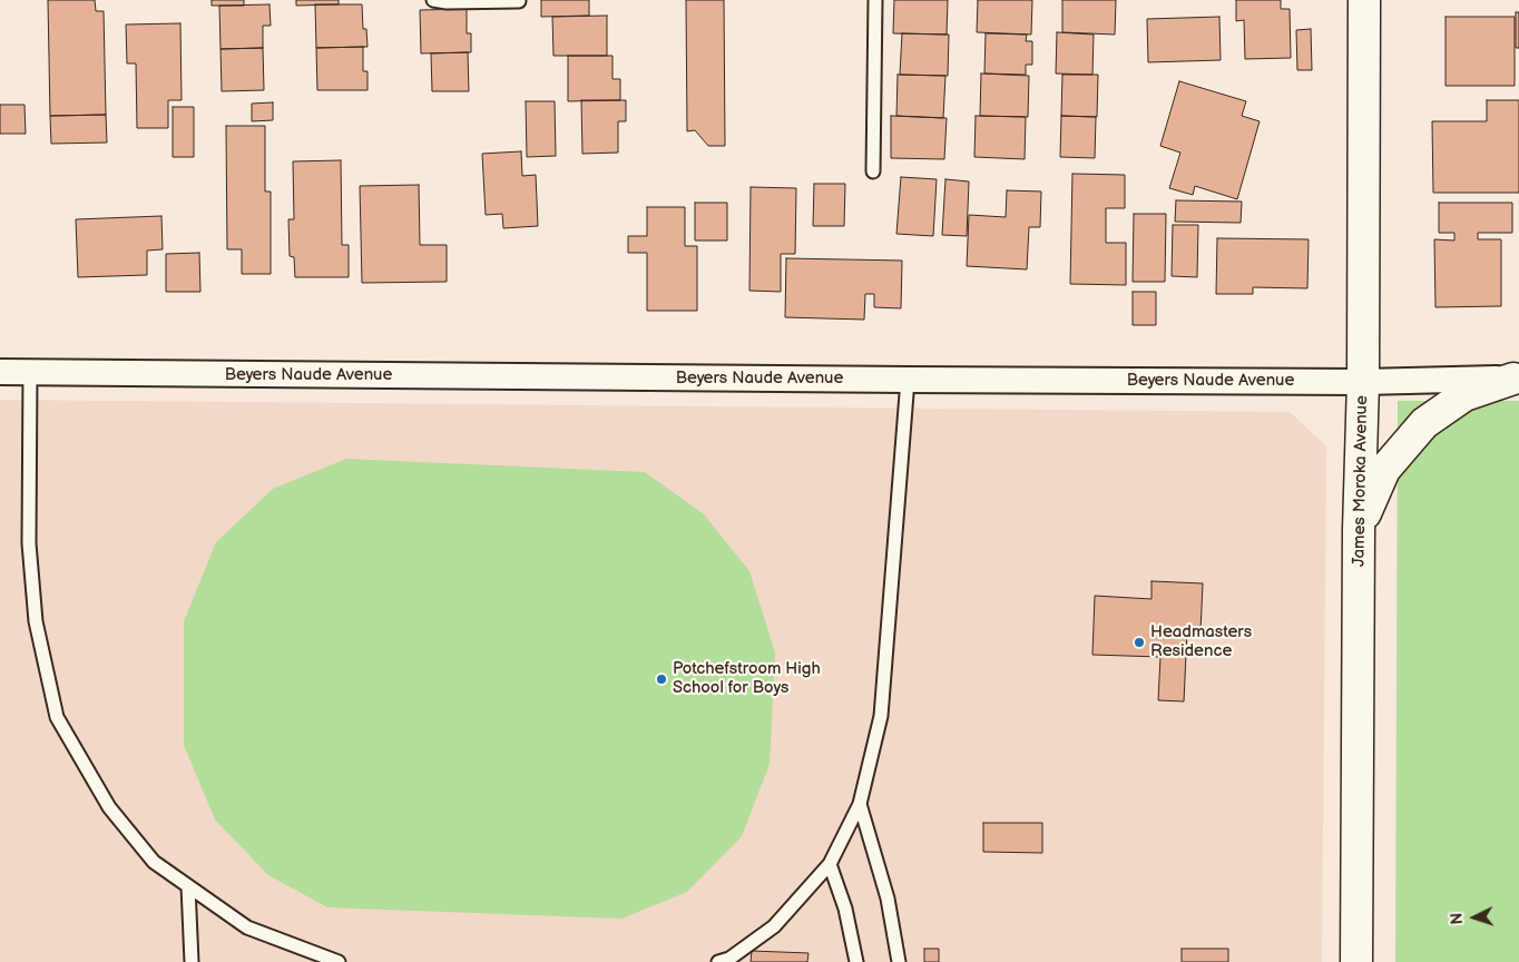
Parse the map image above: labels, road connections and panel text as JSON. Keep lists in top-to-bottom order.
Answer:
{
  "streets": {
    "street": ["Beyers Naude Avenue", "James Moroka Avenue"]
  },
  "crossings": [
    ["Beyers Naude Avenue", "James Moroka Avenue"]
  ],
  "places": ["Headmasters Residence", "Potchefstroom High School for Boys"],
  "north": "left"
}
